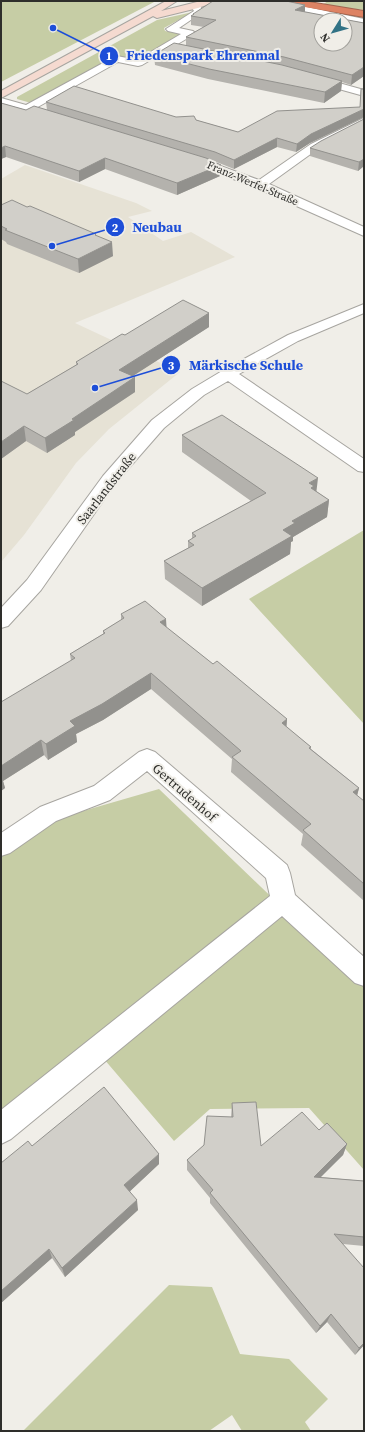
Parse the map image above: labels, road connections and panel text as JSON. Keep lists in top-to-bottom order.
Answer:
{
  "streets": {
    "street": ["Franz-Werfel-Straße", "Saarlandstraße", "Gertrudenhof"]
  },
  "places": ["Friedenspark Ehrenmal", "Neubau", "Märkische Schule"],
  "north": "bottom left"
}
